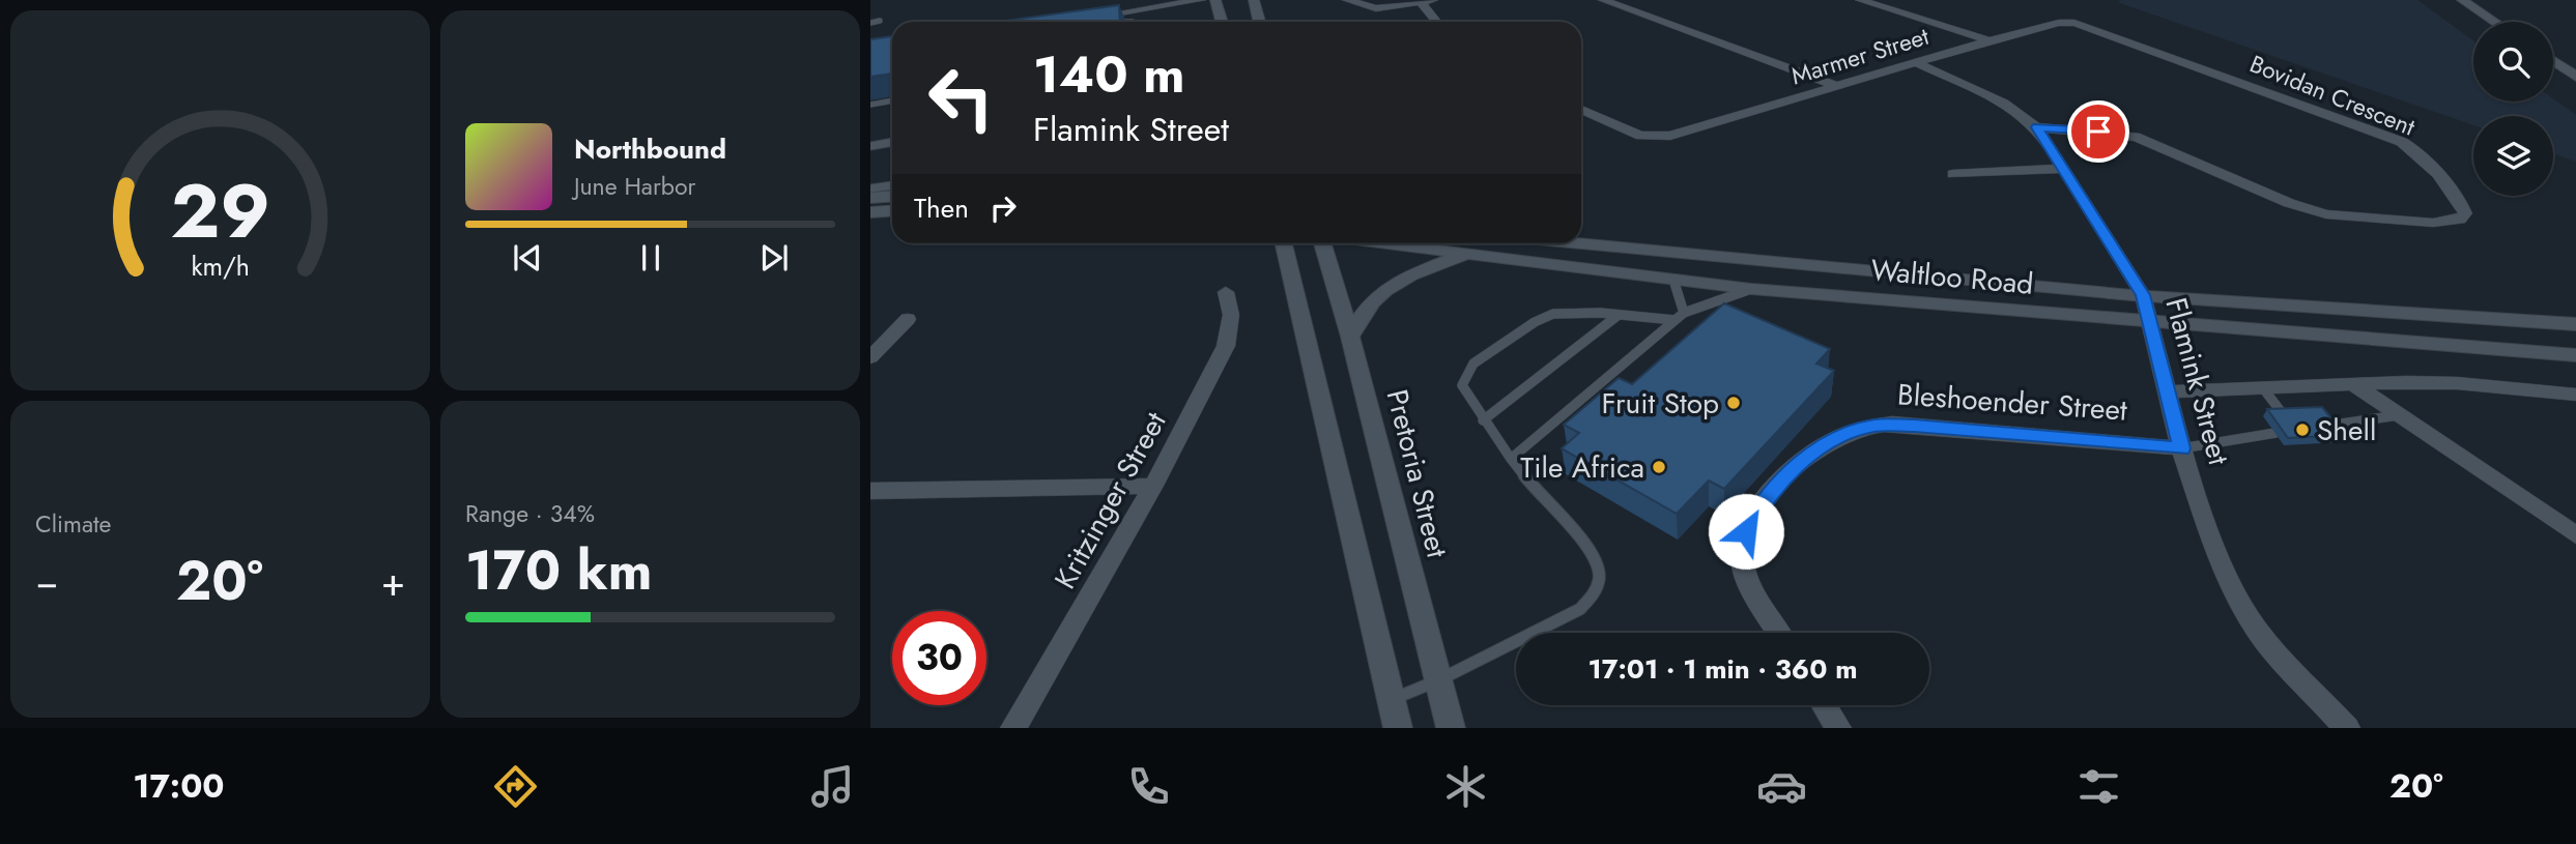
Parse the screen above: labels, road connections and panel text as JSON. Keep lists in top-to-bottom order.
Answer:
{
  "streets": {
    "main road": ["Waltloo Road", "Pretoria Street"],
    "street": [
      "Marmer Street",
      "Bovidan Crescent",
      "Flamink Street",
      "Bleshoender Street",
      "Kritzinger Street"
    ]
  },
  "crossings": [
    ["Marmer Street", "Bovidan Crescent"],
    ["Marmer Street", "Flamink Street"],
    ["Bovidan Crescent", "Flamink Street"],
    ["Waltloo Road", "Flamink Street"],
    ["Flamink Street", "Bleshoender Street"]
  ],
  "places": ["Fruit Stop", "Shell", "Tile Africa"],
  "page": {
    "turn": ["140 m", "Flamink Street"],
    "song": ["Northbound", "June Harbor"],
    "then": "Then",
    "tile": [
      "Climate",
      ["Range · 34%", "170 km"]
    ],
    "heat": ["−", "20°", "+"],
    "limit": "30",
    "trip": "17:01 · 1 min · 360 m",
    "tabs": ["17:00", "20°"],
    "gauge": ["29", "km/h"]
  }
}
